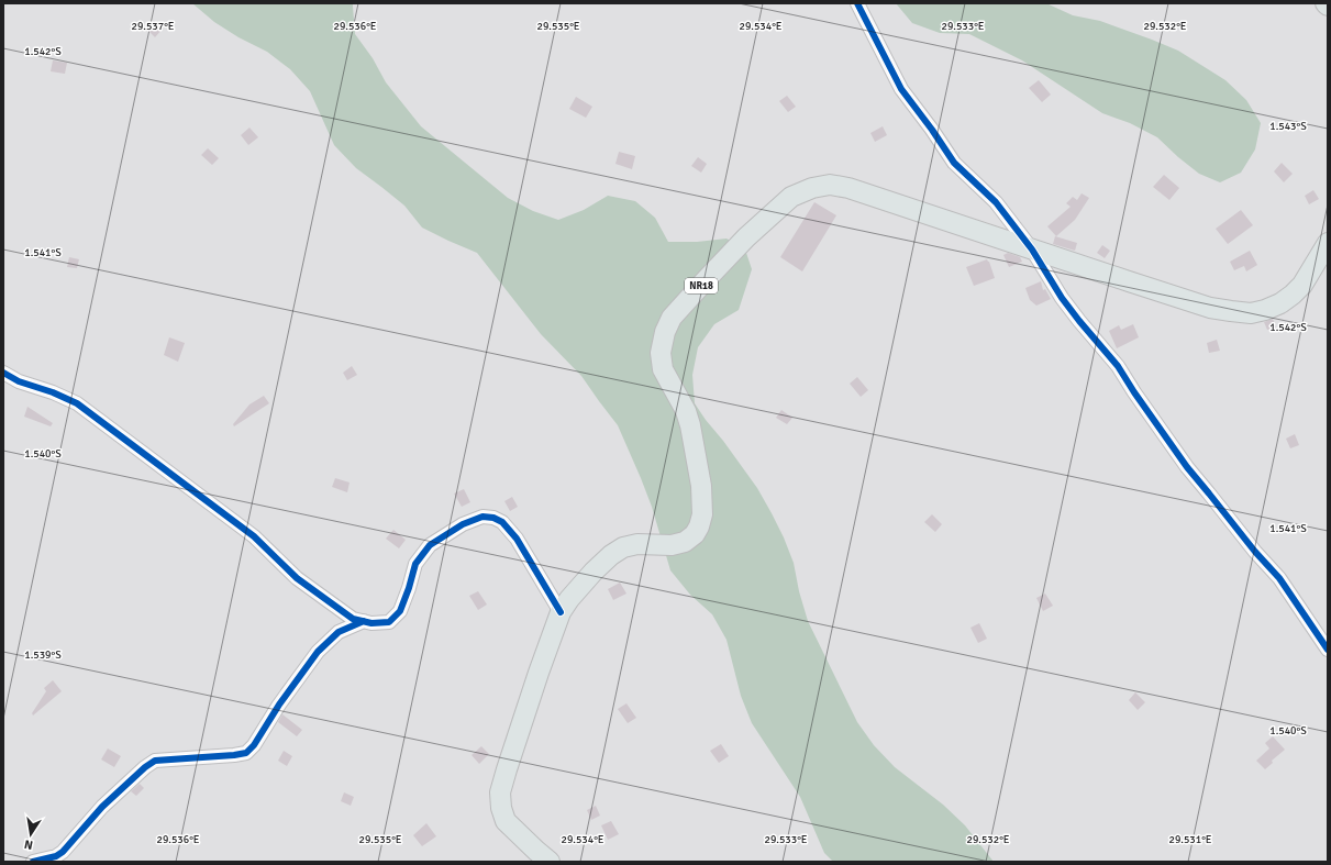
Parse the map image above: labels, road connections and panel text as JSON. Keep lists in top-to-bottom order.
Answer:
{
  "streets": {
    "main road": ["NR18"]
  },
  "north": "bottom",
  "coordinates": [
    "29.537°E",
    "29.536°E",
    "29.535°E",
    "29.534°E",
    "29.533°E",
    "29.532°E",
    "1.542°S",
    "1.543°S",
    "1.541°S",
    "1.540°S",
    "1.539°S",
    "29.531°E"
  ]
}
